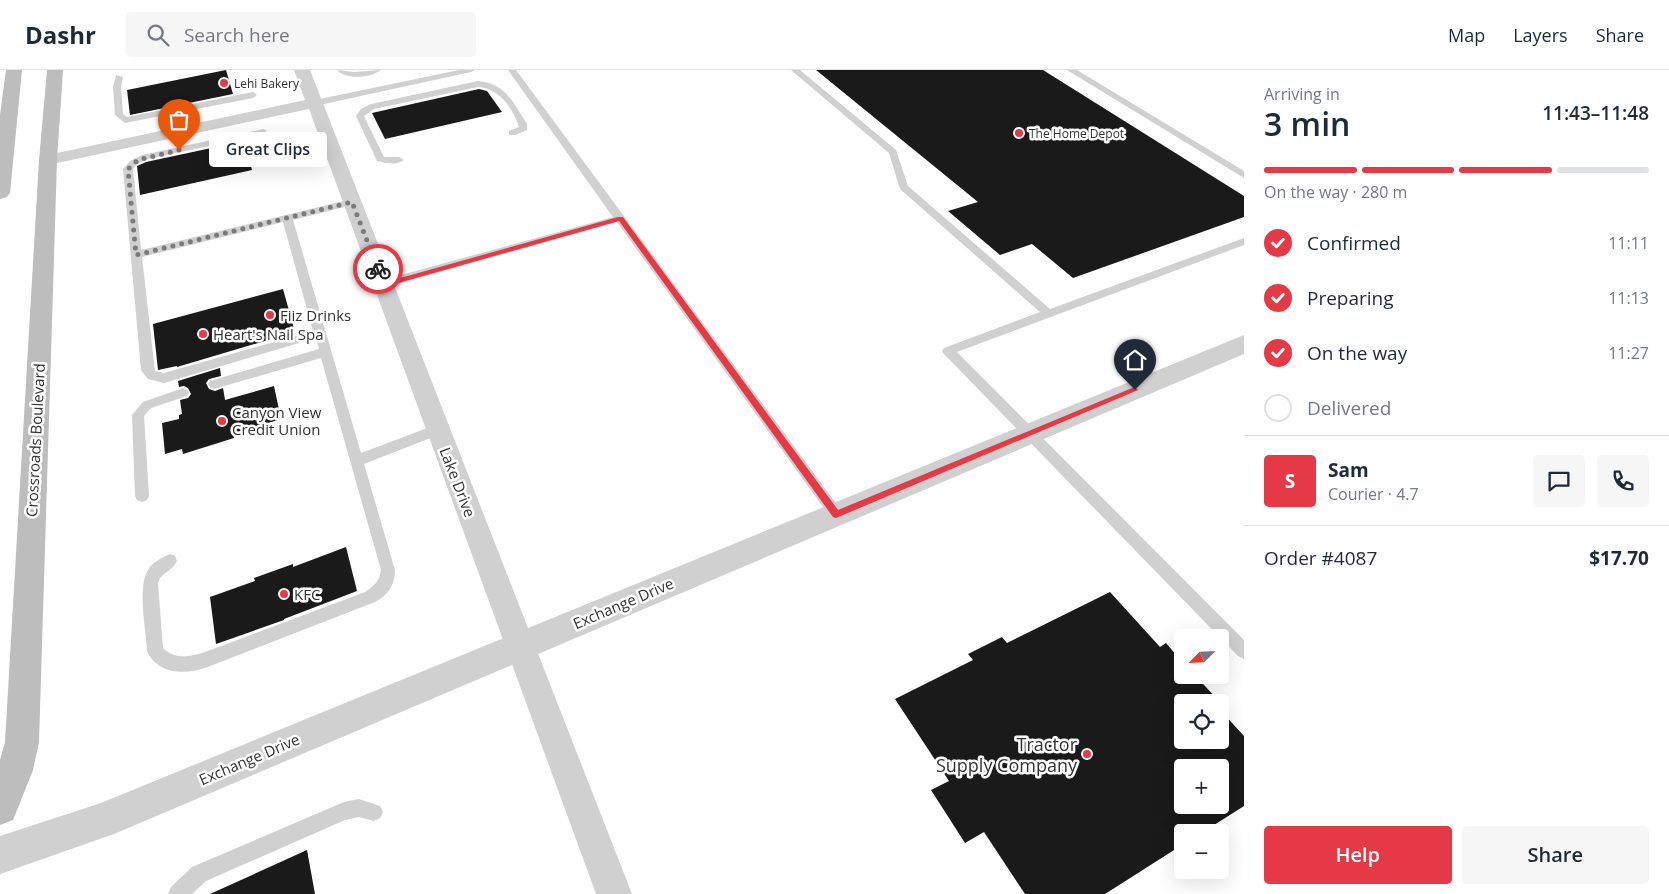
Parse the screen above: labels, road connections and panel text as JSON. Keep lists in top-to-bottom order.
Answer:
{
  "streets": {
    "main road": ["Crossroads Boulevard"],
    "street": ["Lake Drive", "Exchange Drive"]
  },
  "crossings": [
    ["Lake Drive", "Exchange Drive"]
  ],
  "places": [
    "Lehi Bakery",
    "The Home Depot",
    "Great Clips",
    "Fiiz Drinks",
    "Heart's Nail Spa",
    "Canyon View Credit Union",
    "KFC",
    "Tractor Supply Company"
  ],
  "north": "bottom left",
  "page": {
    "header": "Dashr",
    "search": "Search here",
    "nav": ["Map", "Layers", "Share"],
    "heading": ["3 min", "Arriving in", "11:43–11:48"],
    "panel": [
      "Sam",
      "Courier · 4.7",
      "Order #4087",
      "$17.70"
    ],
    "bubble": "Great Clips",
    "bar": "On the way · 280 m",
    "list": [
      ["Confirmed", "11:11"],
      ["Preparing", "11:13"],
      ["On the way", "11:27"],
      "Delivered"
    ],
    "round": "S",
    "map_buttons": ["+", "−"],
    "buttons": ["Help", "Share"]
  }
}
